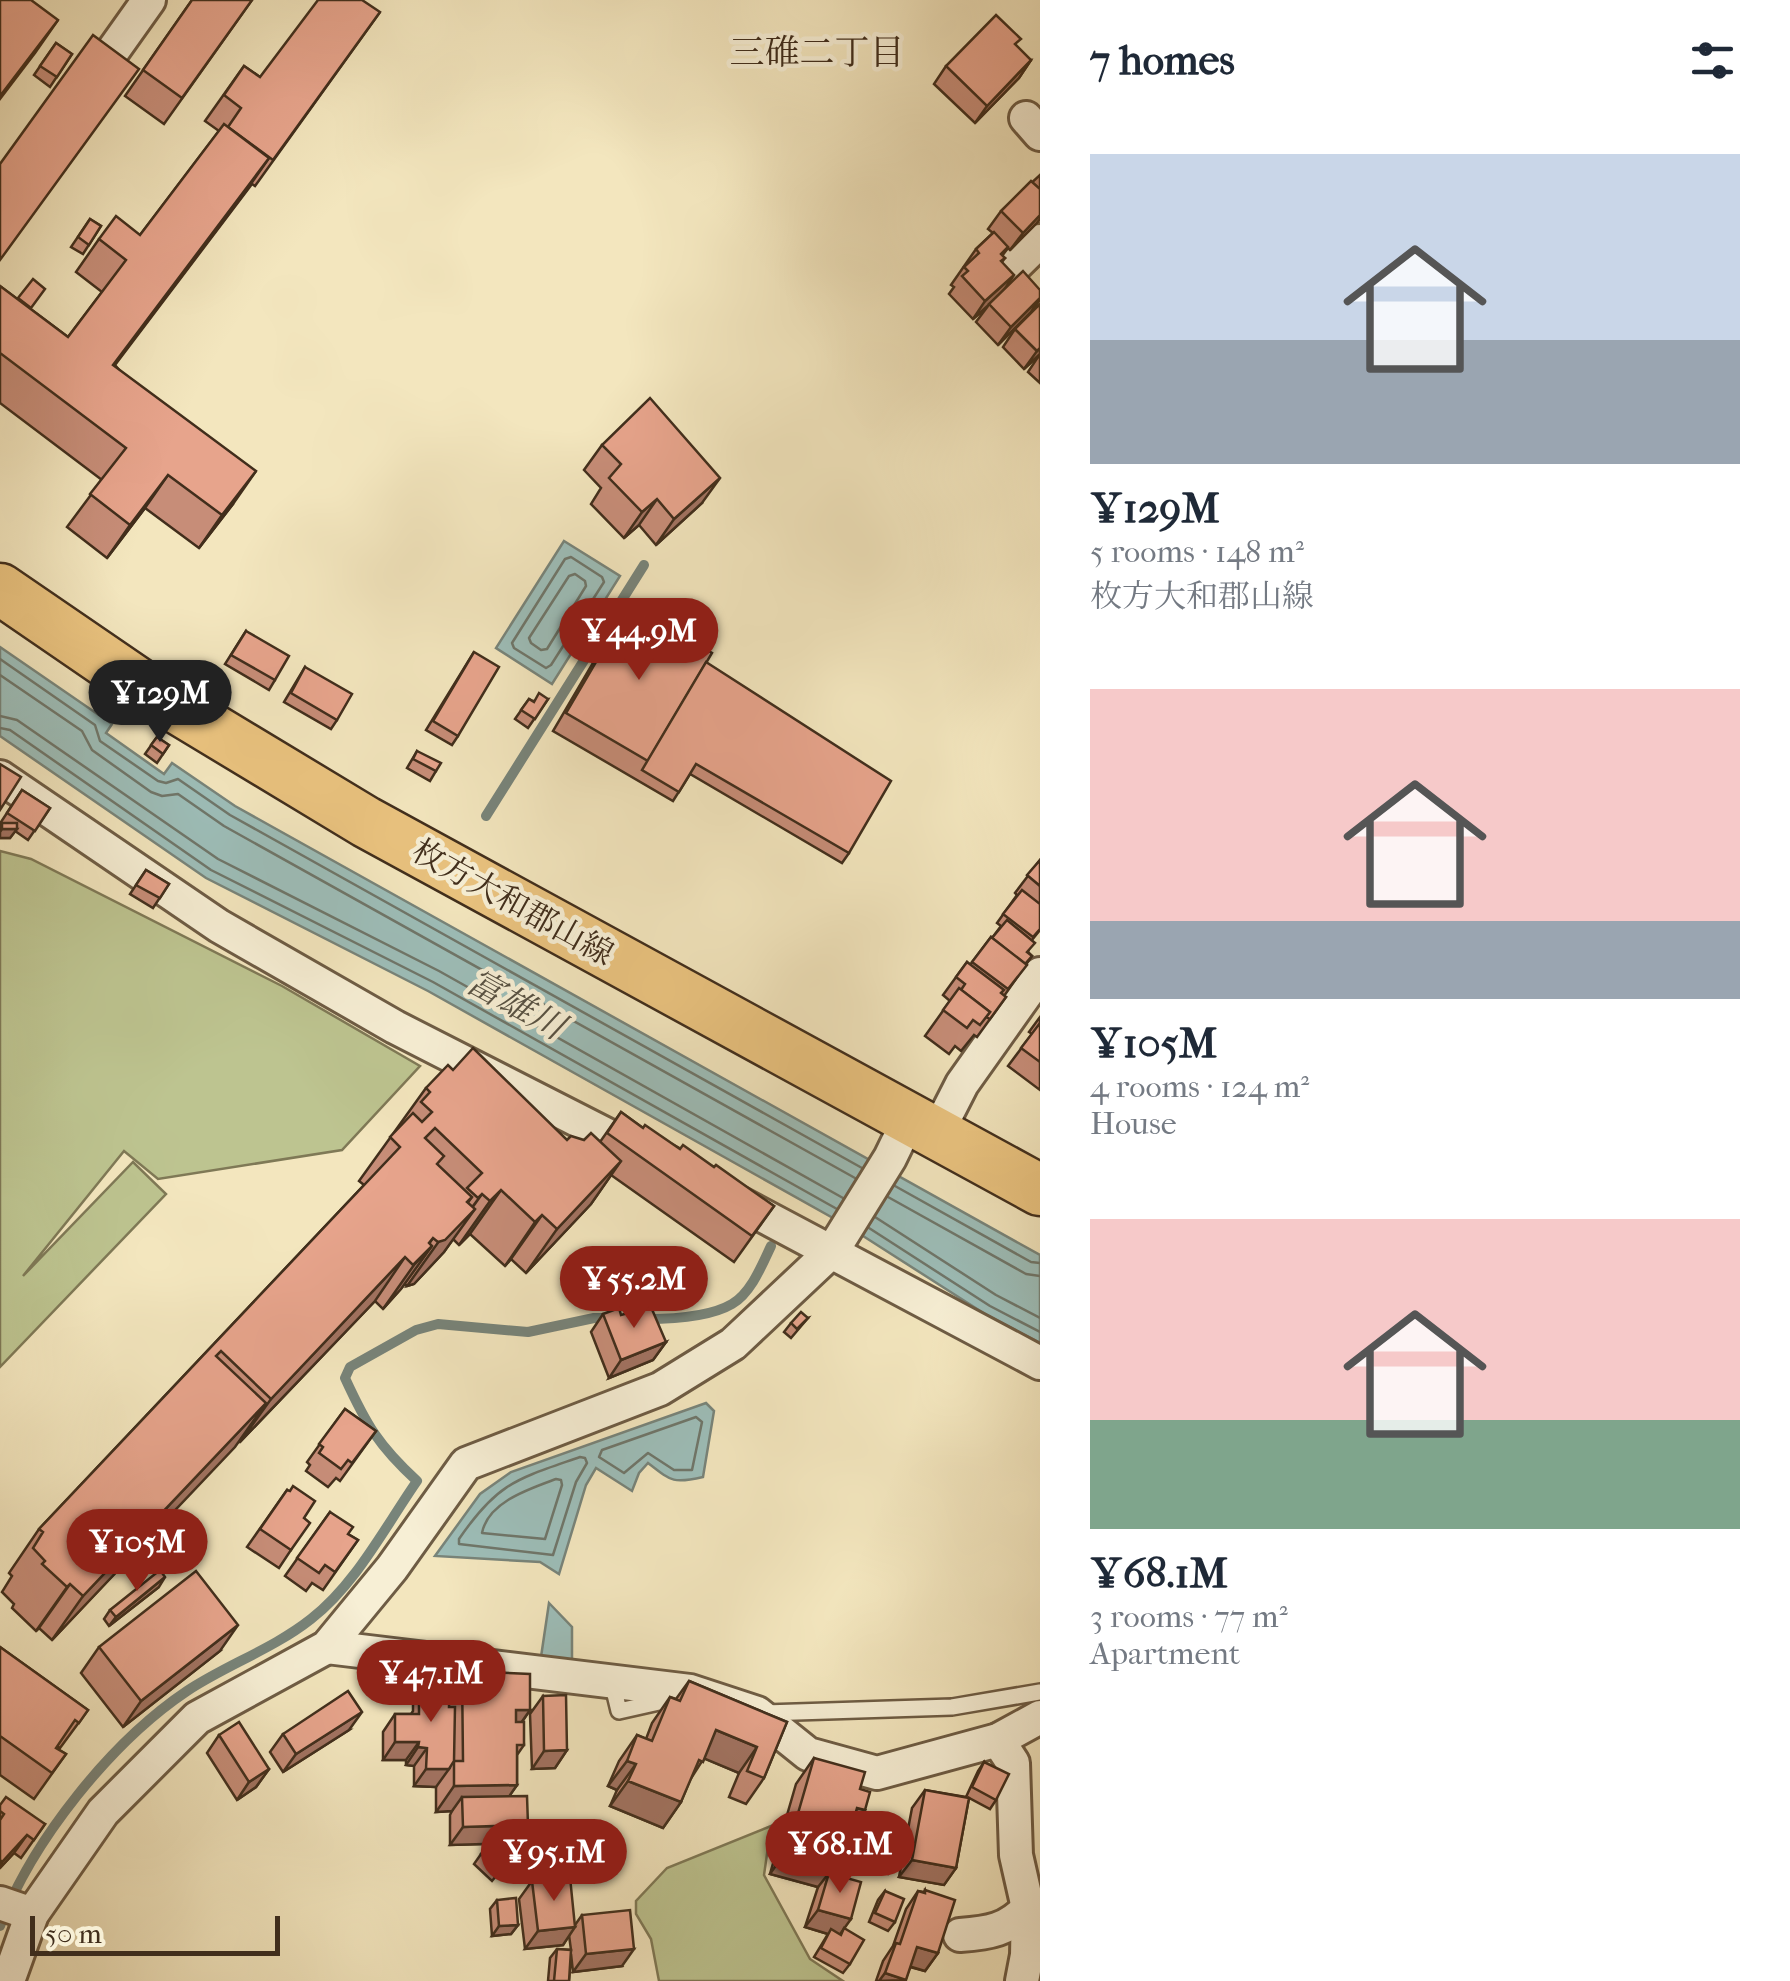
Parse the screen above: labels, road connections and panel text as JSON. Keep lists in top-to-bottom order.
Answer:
{
  "streets": {
    "main road": ["枚方大和郡山線"]
  },
  "districts": ["三碓二丁目"],
  "water": ["富雄川"],
  "scale_bar": "50 m",
  "page": {
    "heading": "7 homes",
    "list": [
      {
        "name": "¥129M",
        "note": "5 rooms · 148 m² · 枚方大和郡山線"
      },
      {
        "name": "¥105M",
        "note": "4 rooms · 124 m² · House"
      },
      {
        "name": "¥68.1M",
        "note": "3 rooms · 77 m² · Apartment"
      }
    ],
    "price": [
      "¥44.9M",
      "¥129M",
      "¥55.2M",
      "¥105M",
      "¥47.1M",
      "¥68.1M",
      "¥95.1M"
    ],
    "scale": "50 m"
  }
}
